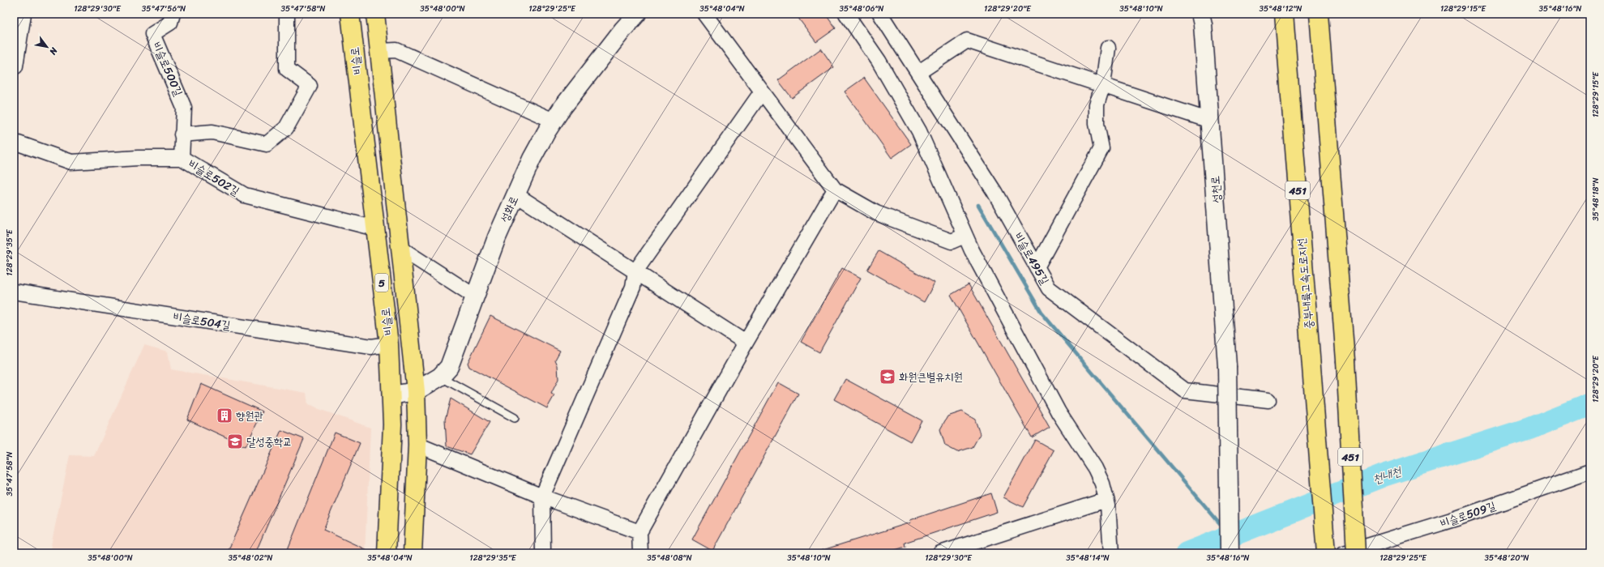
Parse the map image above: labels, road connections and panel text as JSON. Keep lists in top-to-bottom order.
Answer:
{
  "streets": {
    "main road": [
      "비슬로",
      "성천로",
      "451",
      "성화로",
      "5",
      "중부내륙고속도로지선"
    ],
    "street": [
      "비슬로500길",
      "비슬로502길",
      "비슬로495길",
      "비슬로504길",
      "비슬로509길"
    ]
  },
  "crossings": [
    ["비슬로", "비슬로502길"],
    ["비슬로", "성화로"],
    ["비슬로", "비슬로504길"],
    ["비슬로500길", "비슬로502길"]
  ],
  "water": ["천내천"],
  "places": {
    "school or university": ["화원큰별유치원", "달성중학교"],
    "building": ["향원관"]
  },
  "north": "bottom right",
  "coordinates": [
    "128°29'30\"E",
    "35°47'56\"N",
    "35°47'58\"N",
    "35°48'00\"N",
    "128°29'25\"E",
    "35°48'04\"N",
    "35°48'06\"N",
    "128°29'20\"E",
    "35°48'10\"N",
    "35°48'12\"N",
    "128°29'15\"E",
    "35°48'16\"N",
    "35°48'18\"N",
    "128°29'35\"E",
    "35°48'02\"N",
    "35°48'08\"N",
    "35°48'14\"N",
    "35°48'20\"N"
  ]
}
